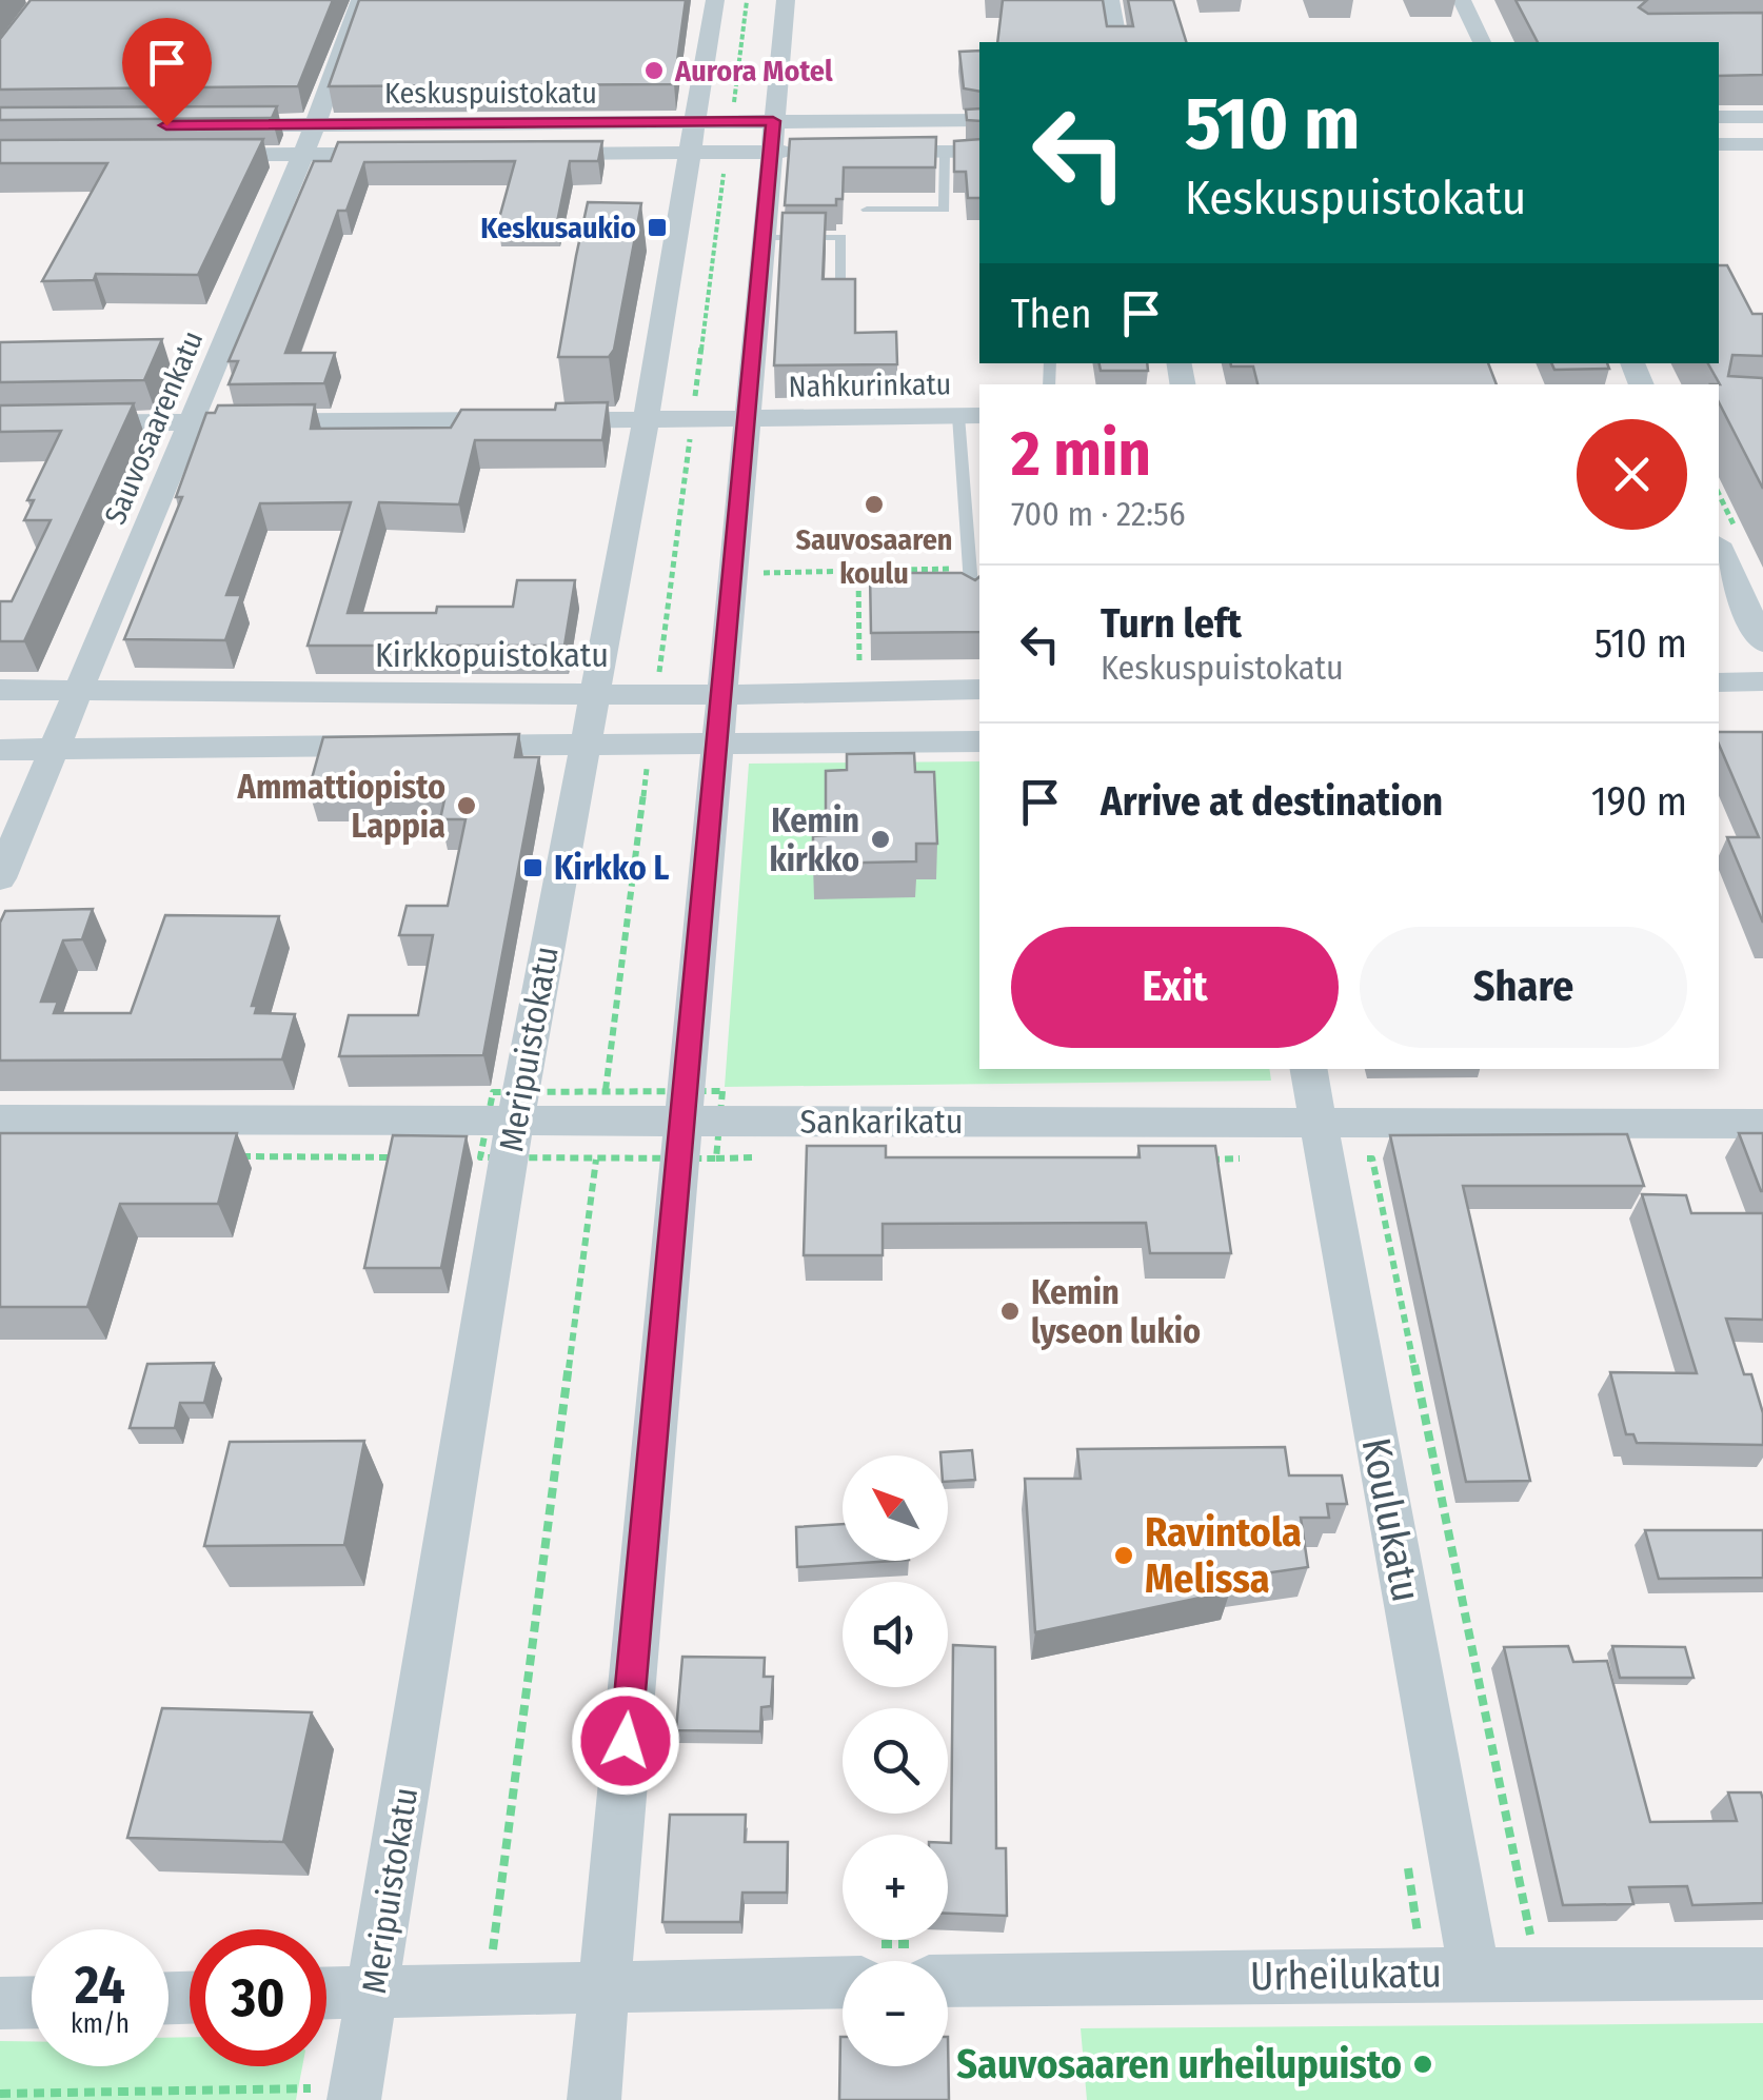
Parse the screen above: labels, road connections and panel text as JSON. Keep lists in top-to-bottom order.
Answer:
{
  "streets": {
    "street": [
      "Keskuspuistokatu",
      "Nahkurinkatu",
      "Sauvosaarenkatu",
      "Kirkkopuistokatu",
      "Meripuistokatu",
      "Sankarikatu",
      "Koulukatu",
      "Urheilukatu"
    ]
  },
  "crossings": [
    ["Keskuspuistokatu", "Sauvosaarenkatu"],
    ["Keskuspuistokatu", "Meripuistokatu"],
    ["Nahkurinkatu", "Sauvosaarenkatu"],
    ["Nahkurinkatu", "Meripuistokatu"],
    ["Sauvosaarenkatu", "Kirkkopuistokatu"],
    ["Kirkkopuistokatu", "Meripuistokatu"],
    ["Meripuistokatu", "Sankarikatu"],
    ["Sankarikatu", "Koulukatu"],
    ["Koulukatu", "Urheilukatu"]
  ],
  "places": {
    "other": [
      "Aurora Motel",
      "Sauvosaaren koulu",
      "Ammattiopisto Lappia",
      "Kemin kirkko",
      "Kemin lyseon lukio",
      "Ravintola Melissa",
      "Sauvosaaren urheilupuisto"
    ],
    "transit": ["Keskusaukio", "Kirkko L"]
  },
  "north": "top left",
  "page": {
    "turn": ["510 m", "Keskuspuistokatu"],
    "then": "Then",
    "heading": ["2 min", "700 m · 22:56"],
    "list": [
      {
        "name": "Turn left",
        "note": "Keskuspuistokatu",
        "value": "510 m"
      },
      {
        "name": "Arrive at destination",
        "value": "190 m"
      }
    ],
    "buttons": ["Exit", "Share"],
    "map_buttons": ["+", "−"],
    "speed": "24 km/h",
    "limit": "30"
  }
}
